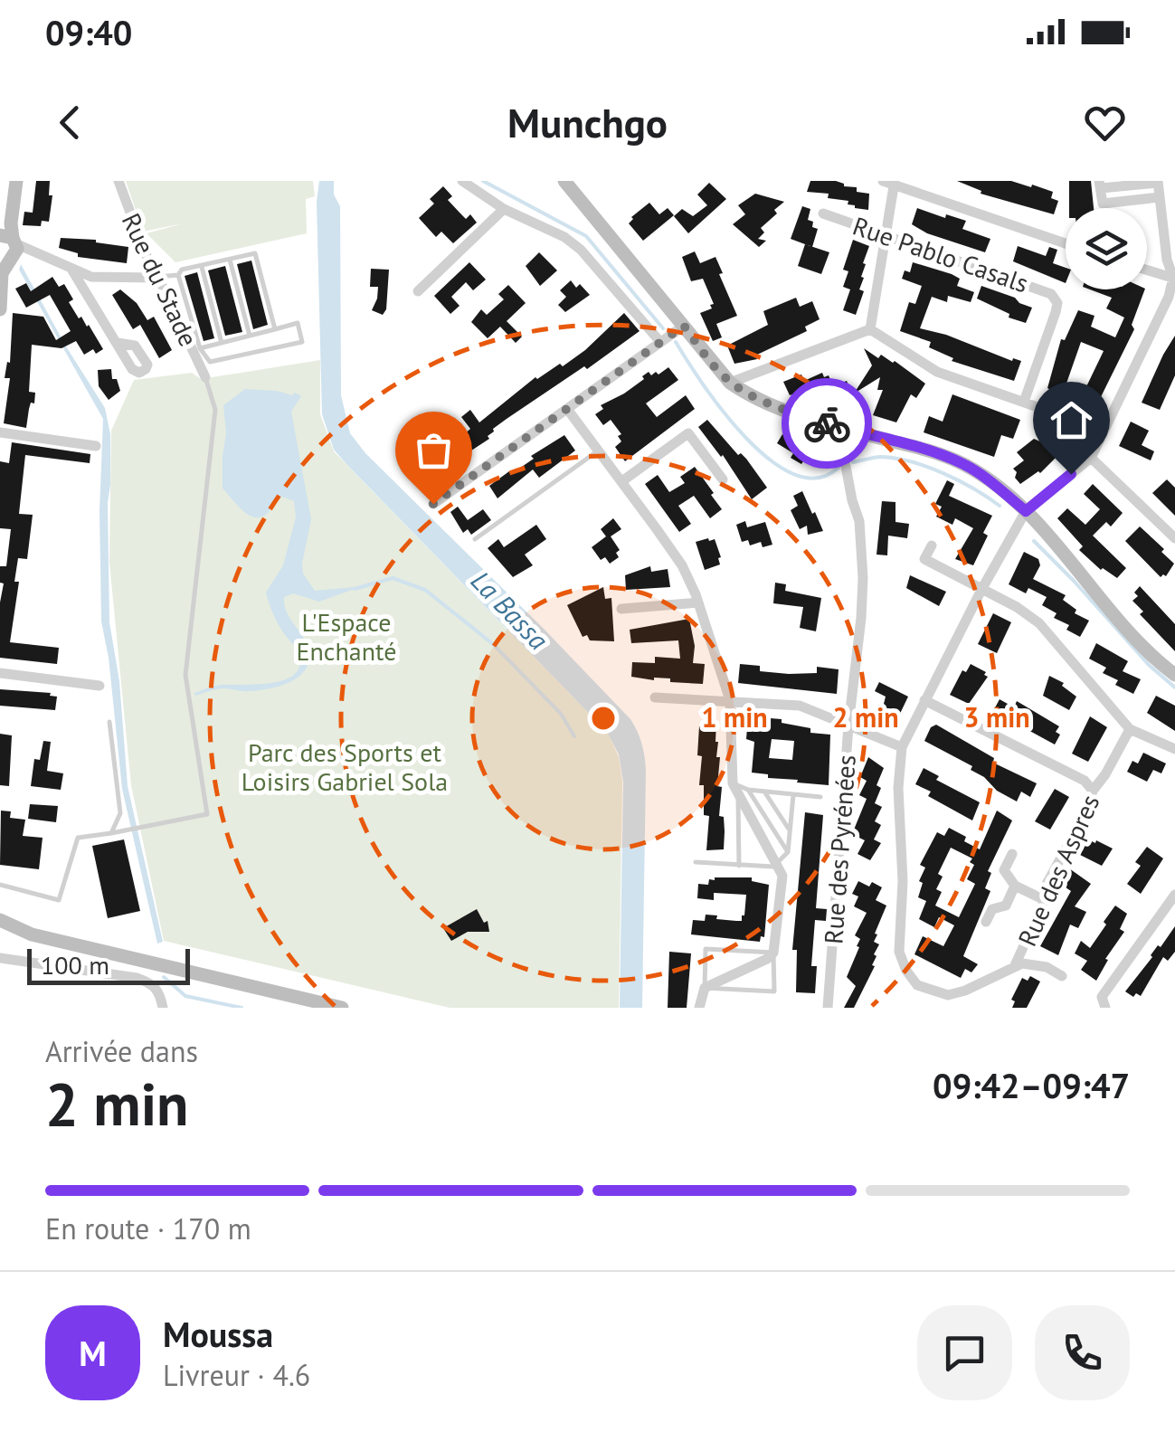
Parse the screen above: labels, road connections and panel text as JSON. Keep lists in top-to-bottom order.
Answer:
{
  "streets": {
    "street": [
      "Rue Pablo Casals",
      "Rue du Stade",
      "Rue des Pyrénées",
      "Rue des Aspres"
    ]
  },
  "water": ["La Bassa"],
  "parks": ["L'Espace Enchanté", "Parc des Sports et Loisirs Gabriel Sola"],
  "scale_bar": "100 m",
  "page": {
    "status": "09:40",
    "header": "Munchgo",
    "scale": "100 m",
    "heading": ["2 min", "Arrivée dans", "09:42–09:47"],
    "panel": ["Moussa", "Livreur · 4.6"],
    "bar": "En route · 170 m",
    "round": "M"
  },
  "rings": ["1 min", "2 min", "3 min"]
}
